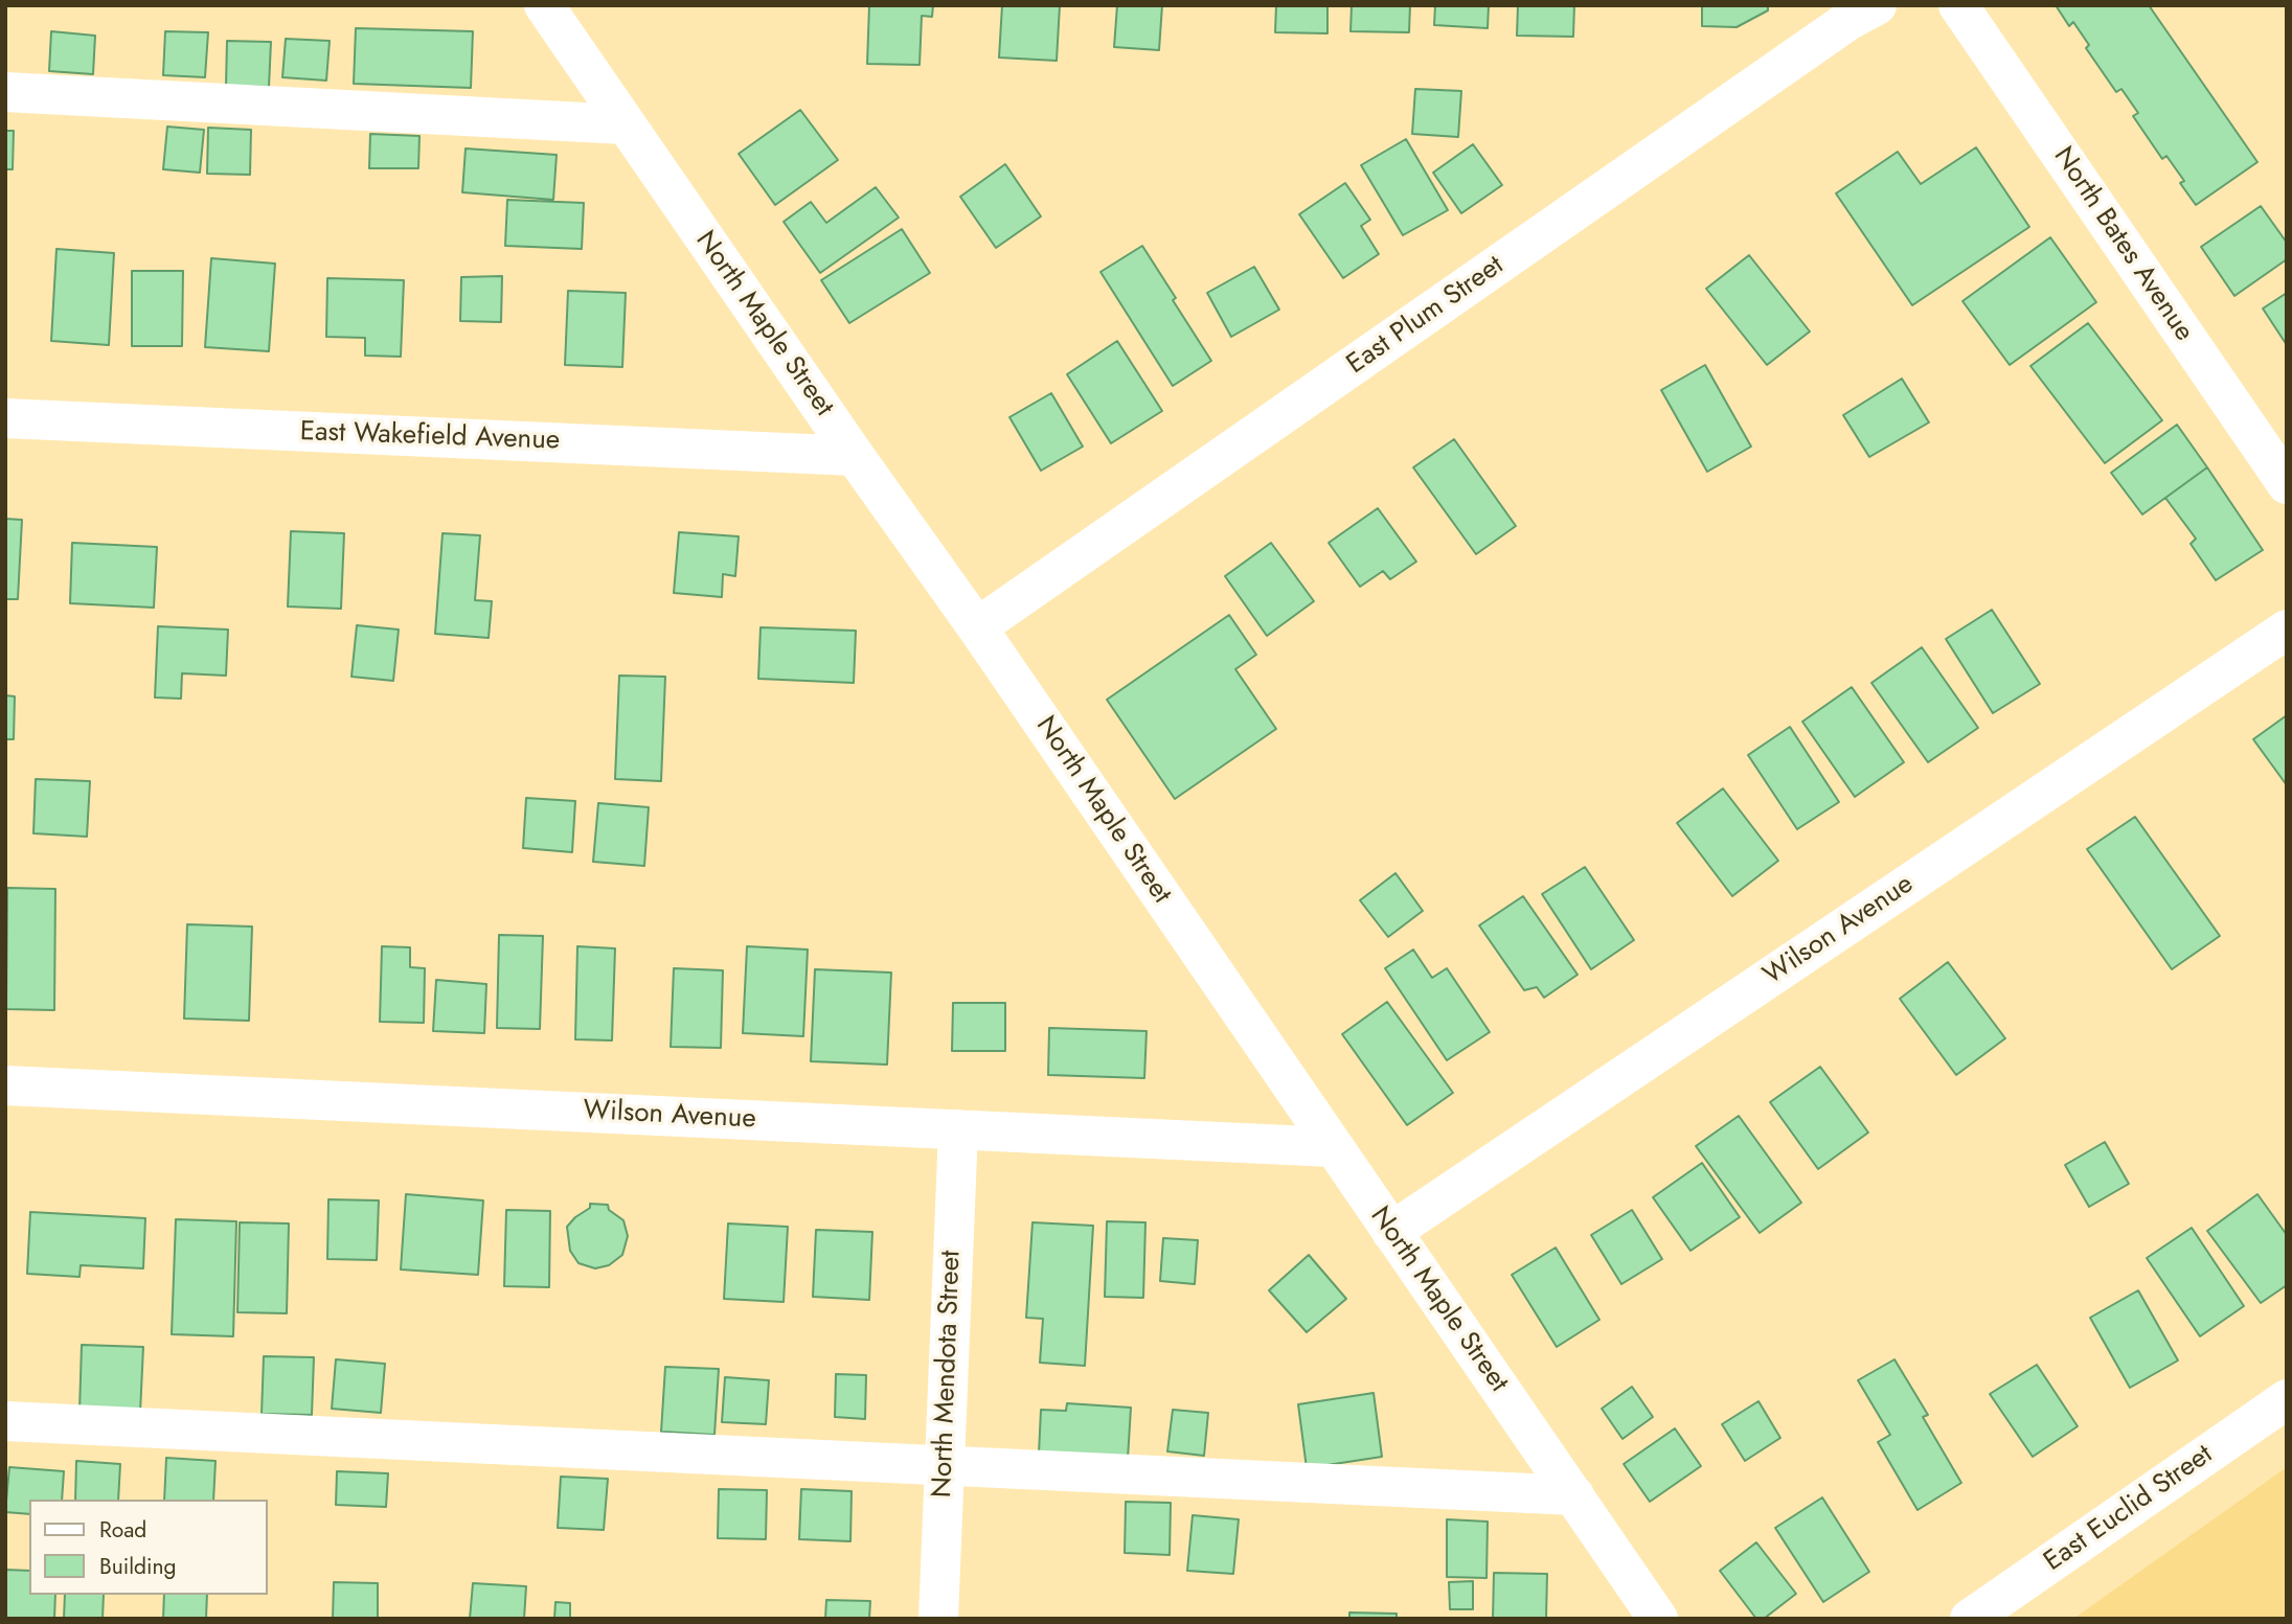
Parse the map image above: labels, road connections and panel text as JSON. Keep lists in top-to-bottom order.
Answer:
{
  "streets": {
    "street": [
      "North Bates Avenue",
      "East Plum Street",
      "North Maple Street",
      "East Wakefield Avenue",
      "Wilson Avenue",
      "North Mendota Street",
      "East Euclid Street"
    ]
  },
  "crossings": [
    ["East Plum Street", "North Maple Street"],
    ["North Maple Street", "East Wakefield Avenue"],
    ["North Maple Street", "Wilson Avenue"],
    ["Wilson Avenue", "North Mendota Street"]
  ],
  "legend": ["Road", "Building"]
}
